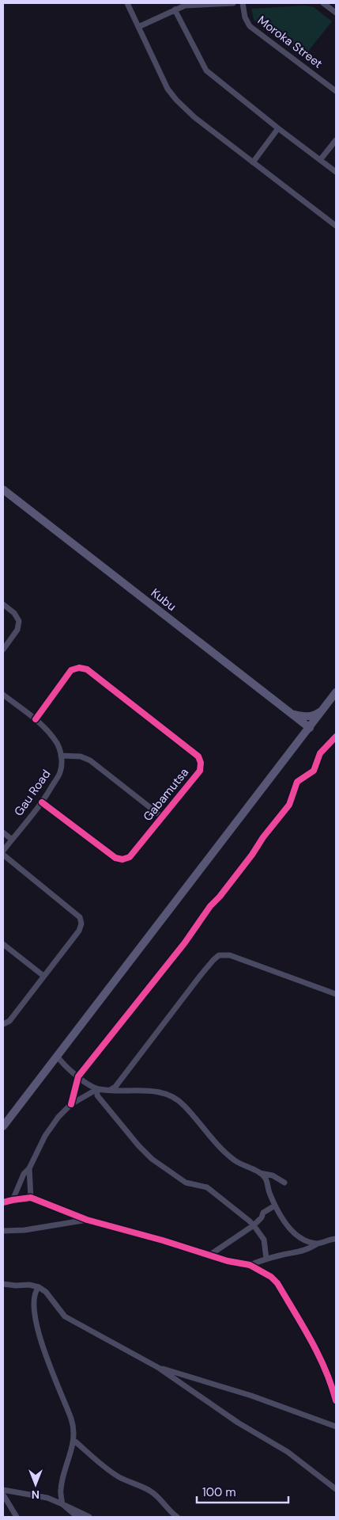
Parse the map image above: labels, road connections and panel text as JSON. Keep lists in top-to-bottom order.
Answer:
{
  "streets": {
    "main road": ["Kubu"],
    "street": ["Moroka Street", "Gau Road", "Gabamutsa"]
  },
  "crossings": [
    ["Gau Road", "Gabamutsa"]
  ],
  "scale_bar": "100 m",
  "north": "bottom"
}
